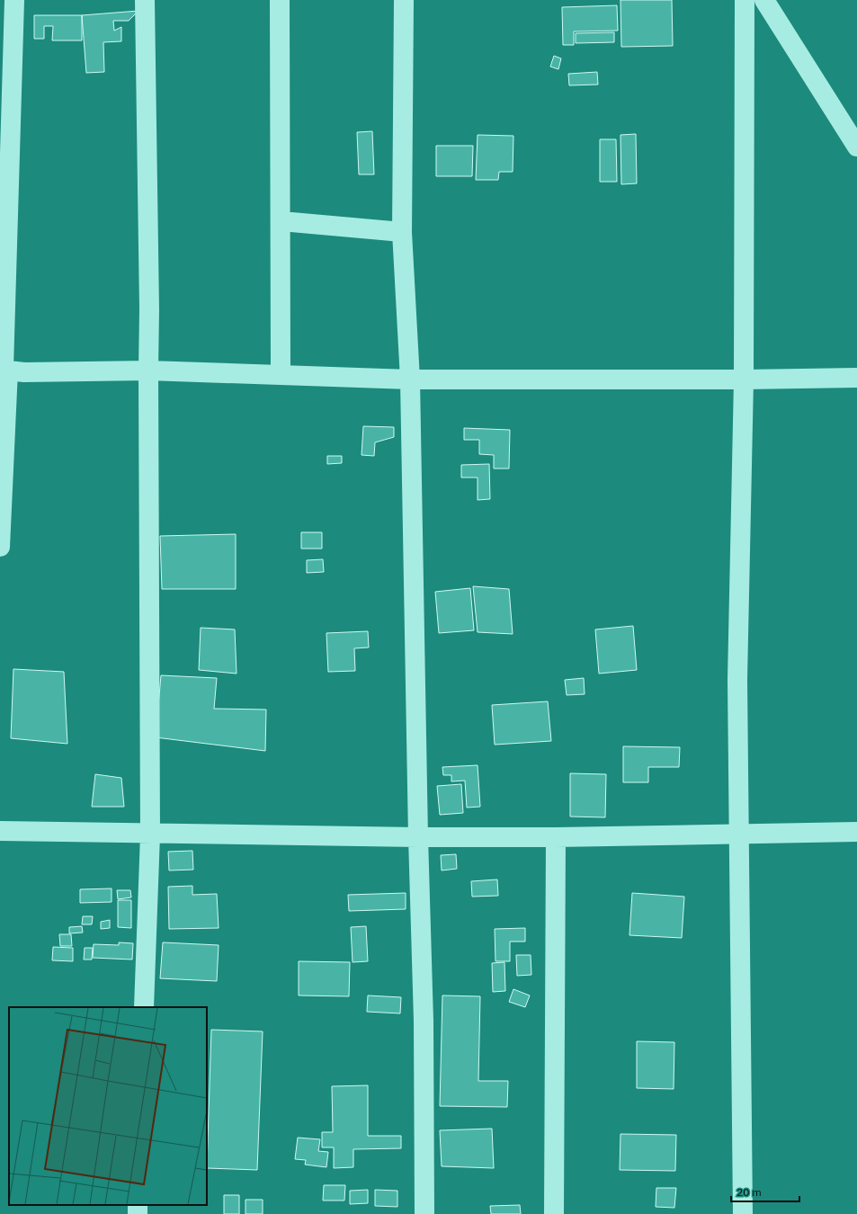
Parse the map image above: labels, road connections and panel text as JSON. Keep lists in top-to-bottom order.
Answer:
{
  "scale_bar": "20 m"
}
